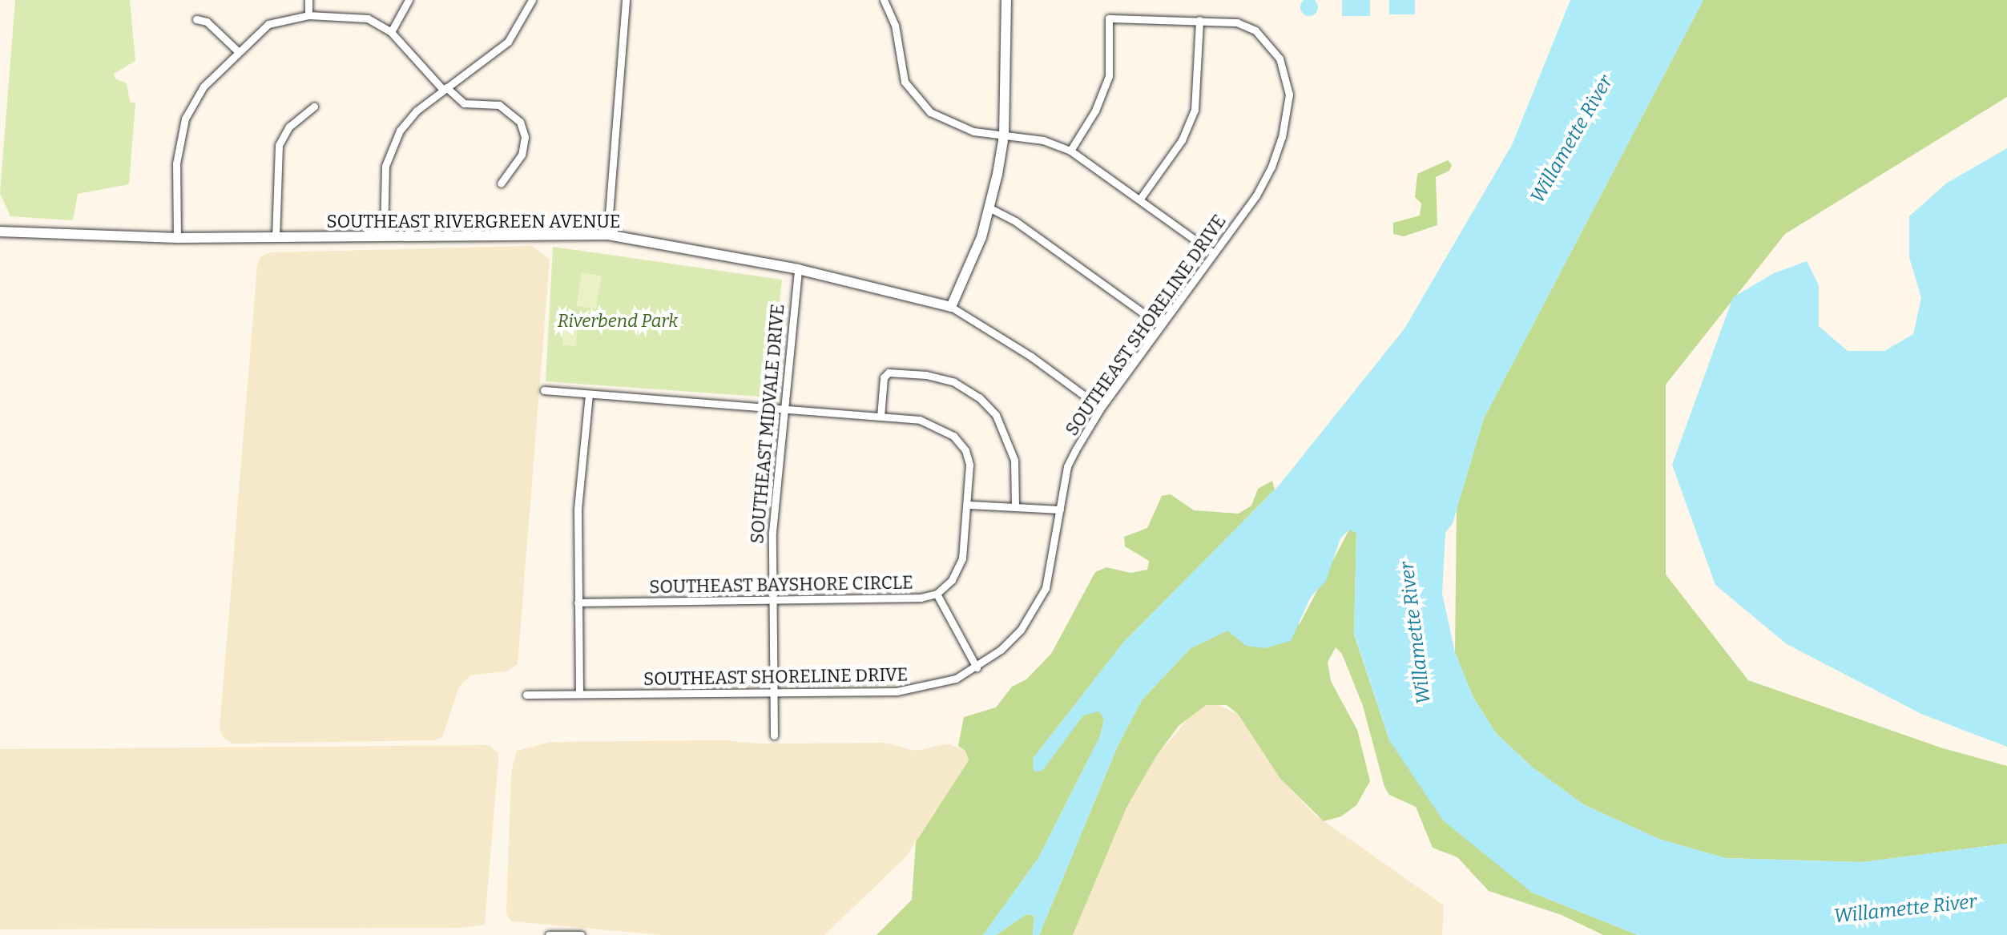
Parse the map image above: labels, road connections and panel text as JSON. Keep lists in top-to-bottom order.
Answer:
{
  "streets": {
    "street": [
      "SOUTHEAST RIVERGREEN AVENUE",
      "SOUTHEAST SHORELINE DRIVE",
      "SOUTHEAST MIDVALE DRIVE",
      "SOUTHEAST BAYSHORE CIRCLE"
    ]
  },
  "crossings": [
    ["SOUTHEAST RIVERGREEN AVENUE", "SOUTHEAST SHORELINE DRIVE"],
    ["SOUTHEAST RIVERGREEN AVENUE", "SOUTHEAST MIDVALE DRIVE"],
    ["SOUTHEAST SHORELINE DRIVE", "SOUTHEAST MIDVALE DRIVE"],
    ["SOUTHEAST MIDVALE DRIVE", "SOUTHEAST BAYSHORE CIRCLE"]
  ],
  "water": ["Willamette River"],
  "parks": ["Riverbend Park"]
}
